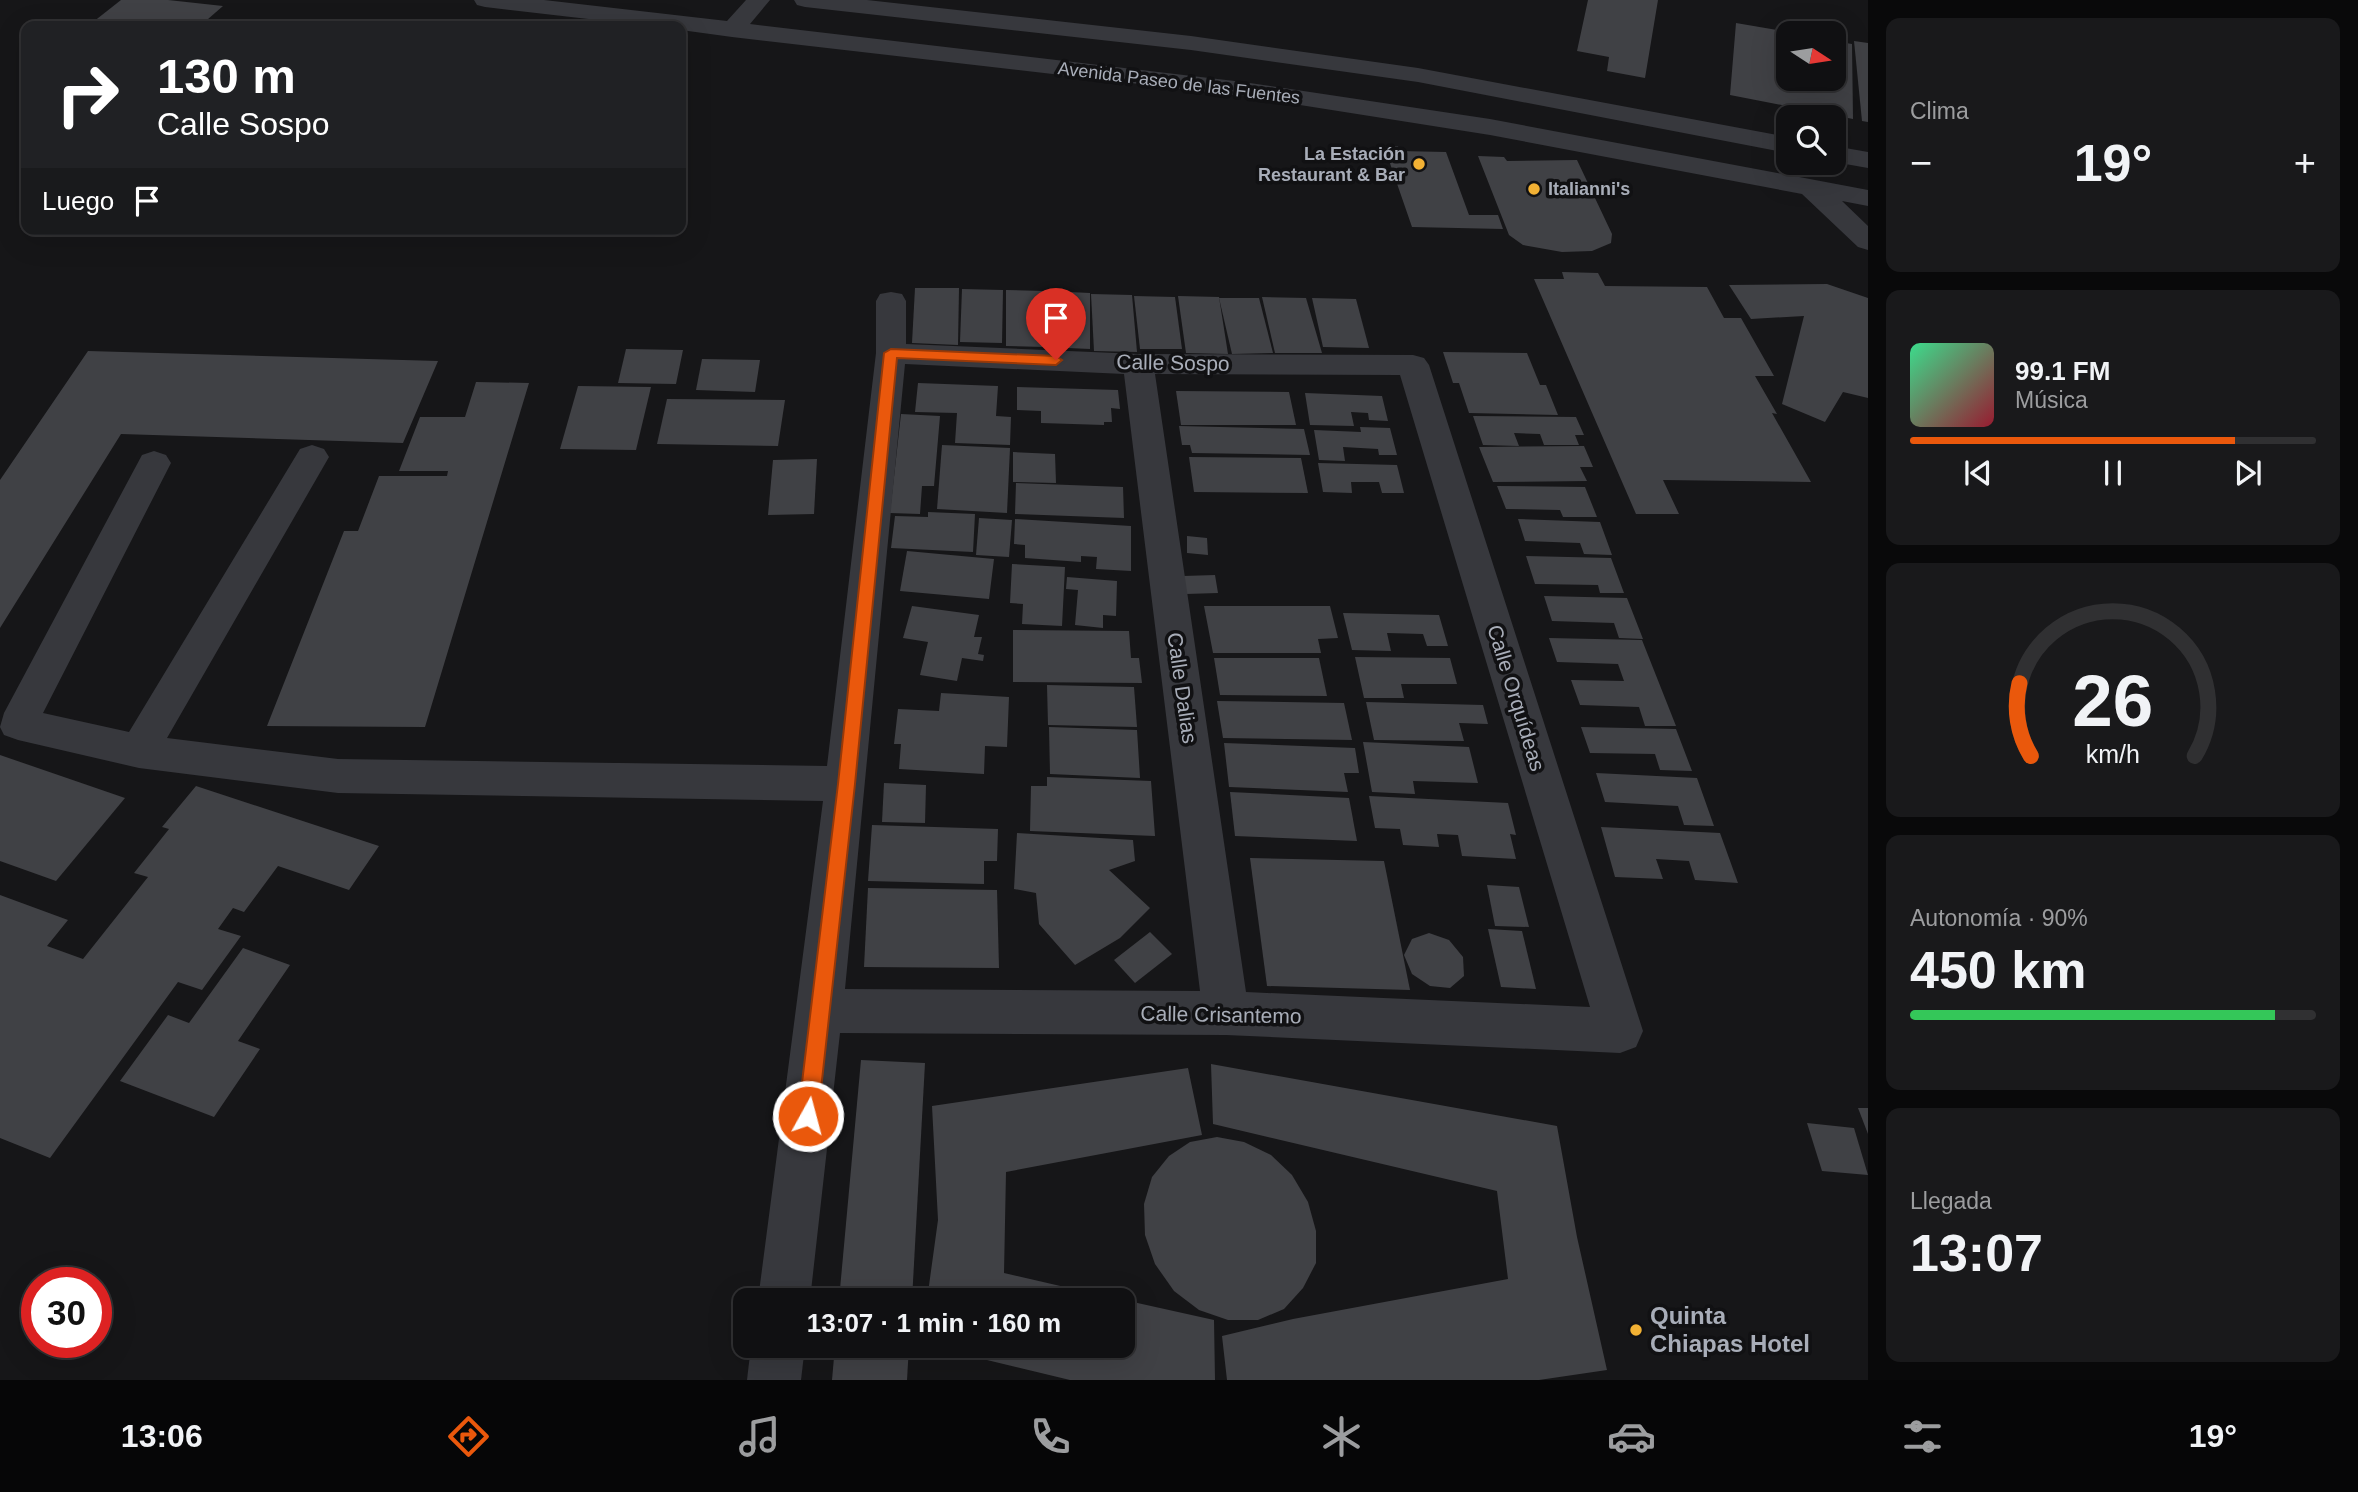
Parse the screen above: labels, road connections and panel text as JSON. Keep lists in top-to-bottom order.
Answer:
{
  "streets": {
    "street": [
      "Avenida Paseo de las Fuentes",
      "Calle Sospo",
      "Calle Dalias",
      "Calle Orquídeas",
      "Calle Crisantemo"
    ]
  },
  "crossings": [
    ["Calle Sospo", "Calle Dalias"],
    ["Calle Sospo", "Calle Orquídeas"],
    ["Calle Dalias", "Calle Crisantemo"],
    ["Calle Orquídeas", "Calle Crisantemo"]
  ],
  "places": ["La Estación Restaurant & Bar", "Italianni's", "Quinta Chiapas Hotel"],
  "north": "right",
  "page": {
    "tile": [
      "Clima",
      ["Autonomía · 90%", "450 km"],
      ["Llegada", "13:07"]
    ],
    "turn": ["130 m", "Calle Sospo"],
    "heat": ["−", "19°", "+"],
    "then": "Luego",
    "song": ["99.1 FM", "Música"],
    "limit": "30",
    "trip": "13:07 · 1 min · 160 m",
    "tabs": ["13:06", "19°"],
    "gauge": ["26", "km/h"]
  }
}
